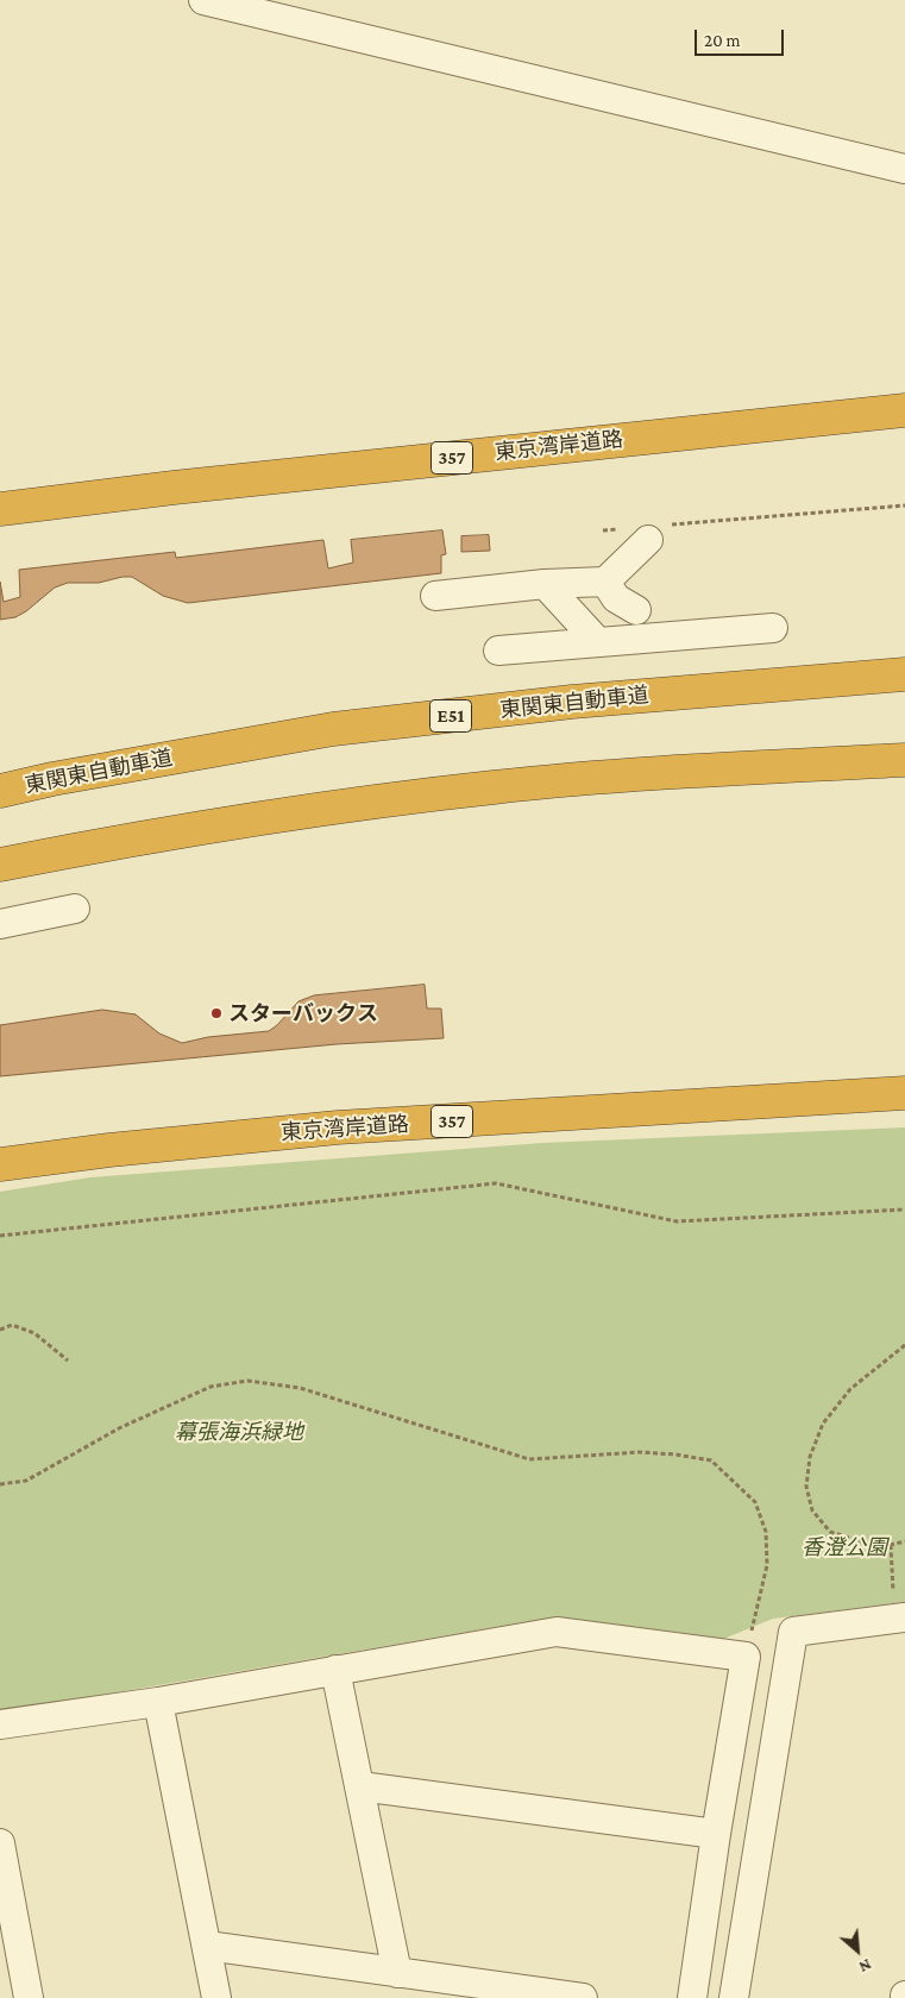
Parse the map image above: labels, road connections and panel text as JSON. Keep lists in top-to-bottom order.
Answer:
{
  "streets": {
    "highway": [
      "東京湾岸道路",
      "357",
      "東関東自動車道",
      "E51"
    ]
  },
  "parks": ["幕張海浜緑地", "香澄公園"],
  "places": ["スターバックス"],
  "scale_bar": "20 m",
  "north": "bottom right"
}
